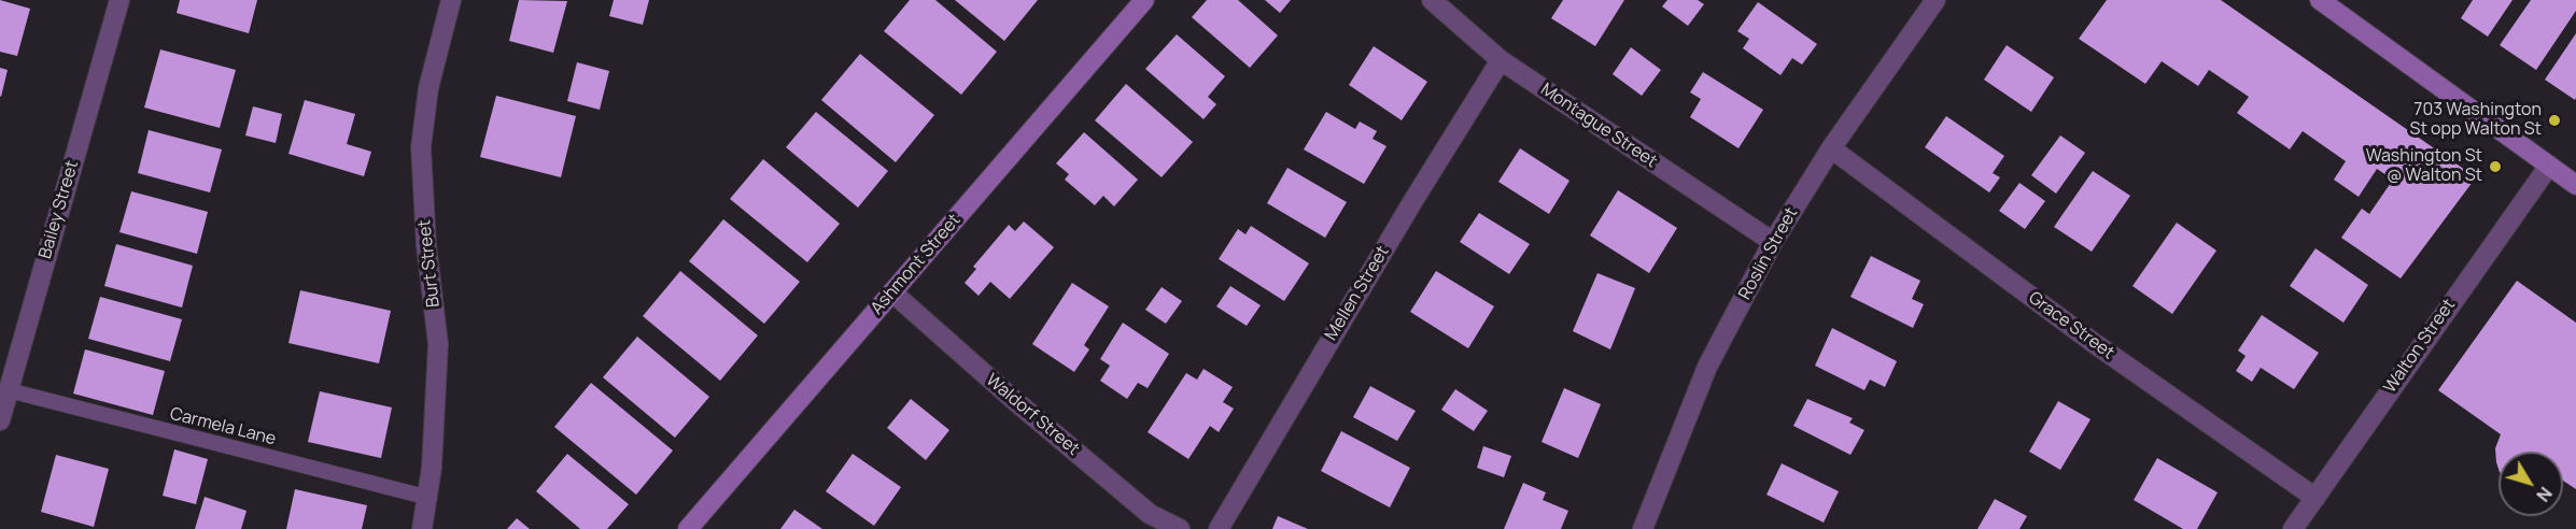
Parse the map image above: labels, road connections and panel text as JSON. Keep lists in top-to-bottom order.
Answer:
{
  "streets": {
    "street": [
      "Montague Street",
      "Bailey Street",
      "Roslin Street",
      "Burt Street",
      "Ashmont Street",
      "Mellen Street",
      "Grace Street",
      "Walton Street",
      "Waldorf Street"
    ],
    "lane": ["Carmela Lane"]
  },
  "crossings": [
    ["Montague Street", "Roslin Street"],
    ["Montague Street", "Mellen Street"],
    ["Bailey Street", "Carmela Lane"],
    ["Roslin Street", "Grace Street"],
    ["Burt Street", "Carmela Lane"],
    ["Ashmont Street", "Waldorf Street"],
    ["Grace Street", "Walton Street"]
  ],
  "places": ["703 Washington St opp Walton St", "Washington St @ Walton St"],
  "north": "bottom right"
}
